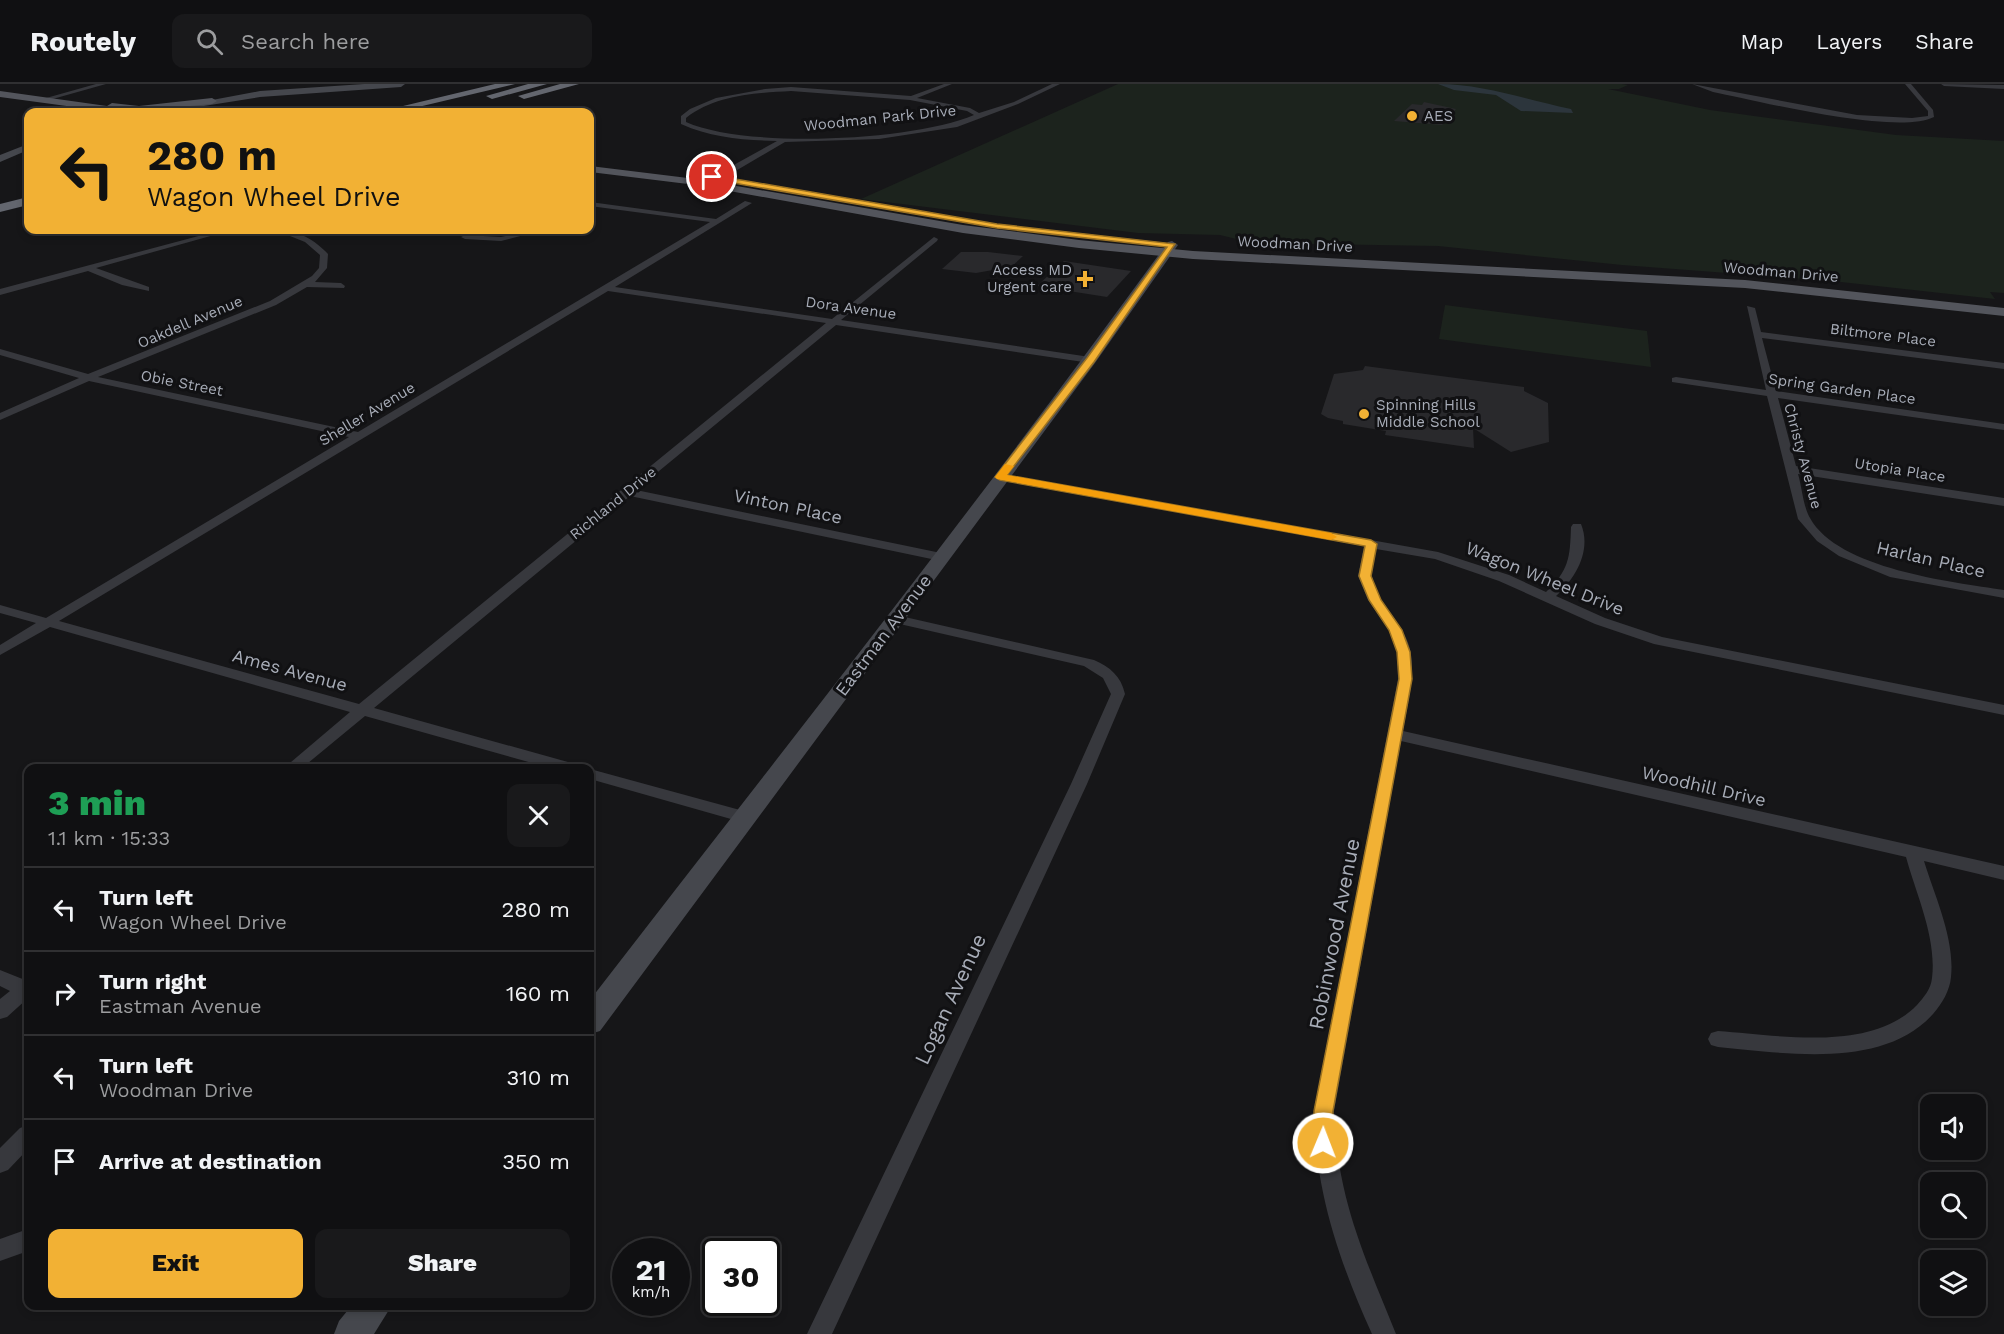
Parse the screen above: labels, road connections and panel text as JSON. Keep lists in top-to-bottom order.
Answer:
{
  "streets": {
    "main road": ["Woodman Drive"],
    "street": [
      "Woodman Park Drive",
      "Dora Avenue",
      "Oakdell Avenue",
      "Biltmore Place",
      "Obie Street",
      "Spring Garden Place",
      "Sheller Avenue",
      "Christy Avenue",
      "Utopia Place",
      "Richland Drive",
      "Vinton Place",
      "Harlan Place",
      "Wagon Wheel Drive",
      "Eastman Avenue",
      "Ames Avenue",
      "Woodhill Drive",
      "Robinwood Avenue",
      "Logan Avenue"
    ]
  },
  "crossings": [
    ["Woodman Park Drive", "Woodman Drive"],
    ["Woodman Drive", "Eastman Avenue"],
    ["Dora Avenue", "Sheller Avenue"],
    ["Dora Avenue", "Richland Drive"],
    ["Dora Avenue", "Eastman Avenue"],
    ["Oakdell Avenue", "Obie Street"],
    ["Biltmore Place", "Christy Avenue"],
    ["Obie Street", "Sheller Avenue"],
    ["Spring Garden Place", "Christy Avenue"],
    ["Sheller Avenue", "Ames Avenue"],
    ["Christy Avenue", "Utopia Place"],
    ["Christy Avenue", "Harlan Place"],
    ["Richland Drive", "Vinton Place"],
    ["Richland Drive", "Ames Avenue"],
    ["Vinton Place", "Eastman Avenue"],
    ["Wagon Wheel Drive", "Eastman Avenue"],
    ["Wagon Wheel Drive", "Robinwood Avenue"],
    ["Eastman Avenue", "Logan Avenue"],
    ["Woodhill Drive", "Robinwood Avenue"]
  ],
  "places": {
    "other": ["AES", "Spinning Hills Middle School"],
    "health": ["Access MD Urgent care"]
  },
  "page": {
    "header": "Routely",
    "search": "Search here",
    "nav": ["Map", "Layers", "Share"],
    "turn": ["280 m", "Wagon Wheel Drive"],
    "heading": ["3 min", "1.1 km · 15:33"],
    "list": [
      {
        "name": "Turn left",
        "note": "Wagon Wheel Drive",
        "value": "280 m"
      },
      {
        "name": "Turn right",
        "note": "Eastman Avenue",
        "value": "160 m"
      },
      {
        "name": "Turn left",
        "note": "Woodman Drive",
        "value": "310 m"
      },
      {
        "name": "Arrive at destination",
        "value": "350 m"
      }
    ],
    "buttons": ["Exit", "Share"],
    "speed": "21 km/h",
    "limit": "30"
  }
}
